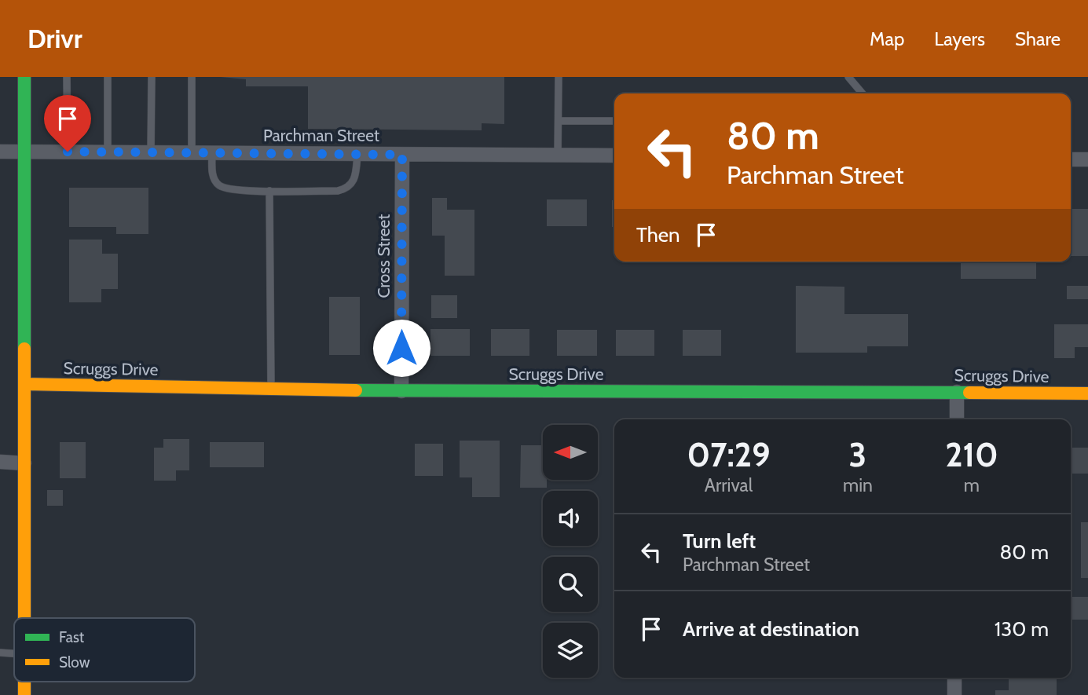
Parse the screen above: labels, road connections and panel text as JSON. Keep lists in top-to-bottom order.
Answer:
{
  "streets": {
    "street": ["Parchman Street", "Cross Street", "Scruggs Drive"]
  },
  "crossings": [
    ["Parchman Street", "Cross Street"],
    ["Cross Street", "Scruggs Drive"]
  ],
  "legend": ["Fast", "Slow"],
  "north": "left",
  "page": {
    "header": "Drivr",
    "nav": ["Map", "Layers", "Share"],
    "turn": ["80 m", "Parchman Street"],
    "then": "Then",
    "eta": [
      "07:29",
      "Arrival",
      "3",
      "min",
      "210",
      "m"
    ],
    "list": [
      {
        "name": "Turn left",
        "note": "Parchman Street",
        "value": "80 m"
      },
      {
        "name": "Arrive at destination",
        "value": "130 m"
      }
    ]
  }
}
